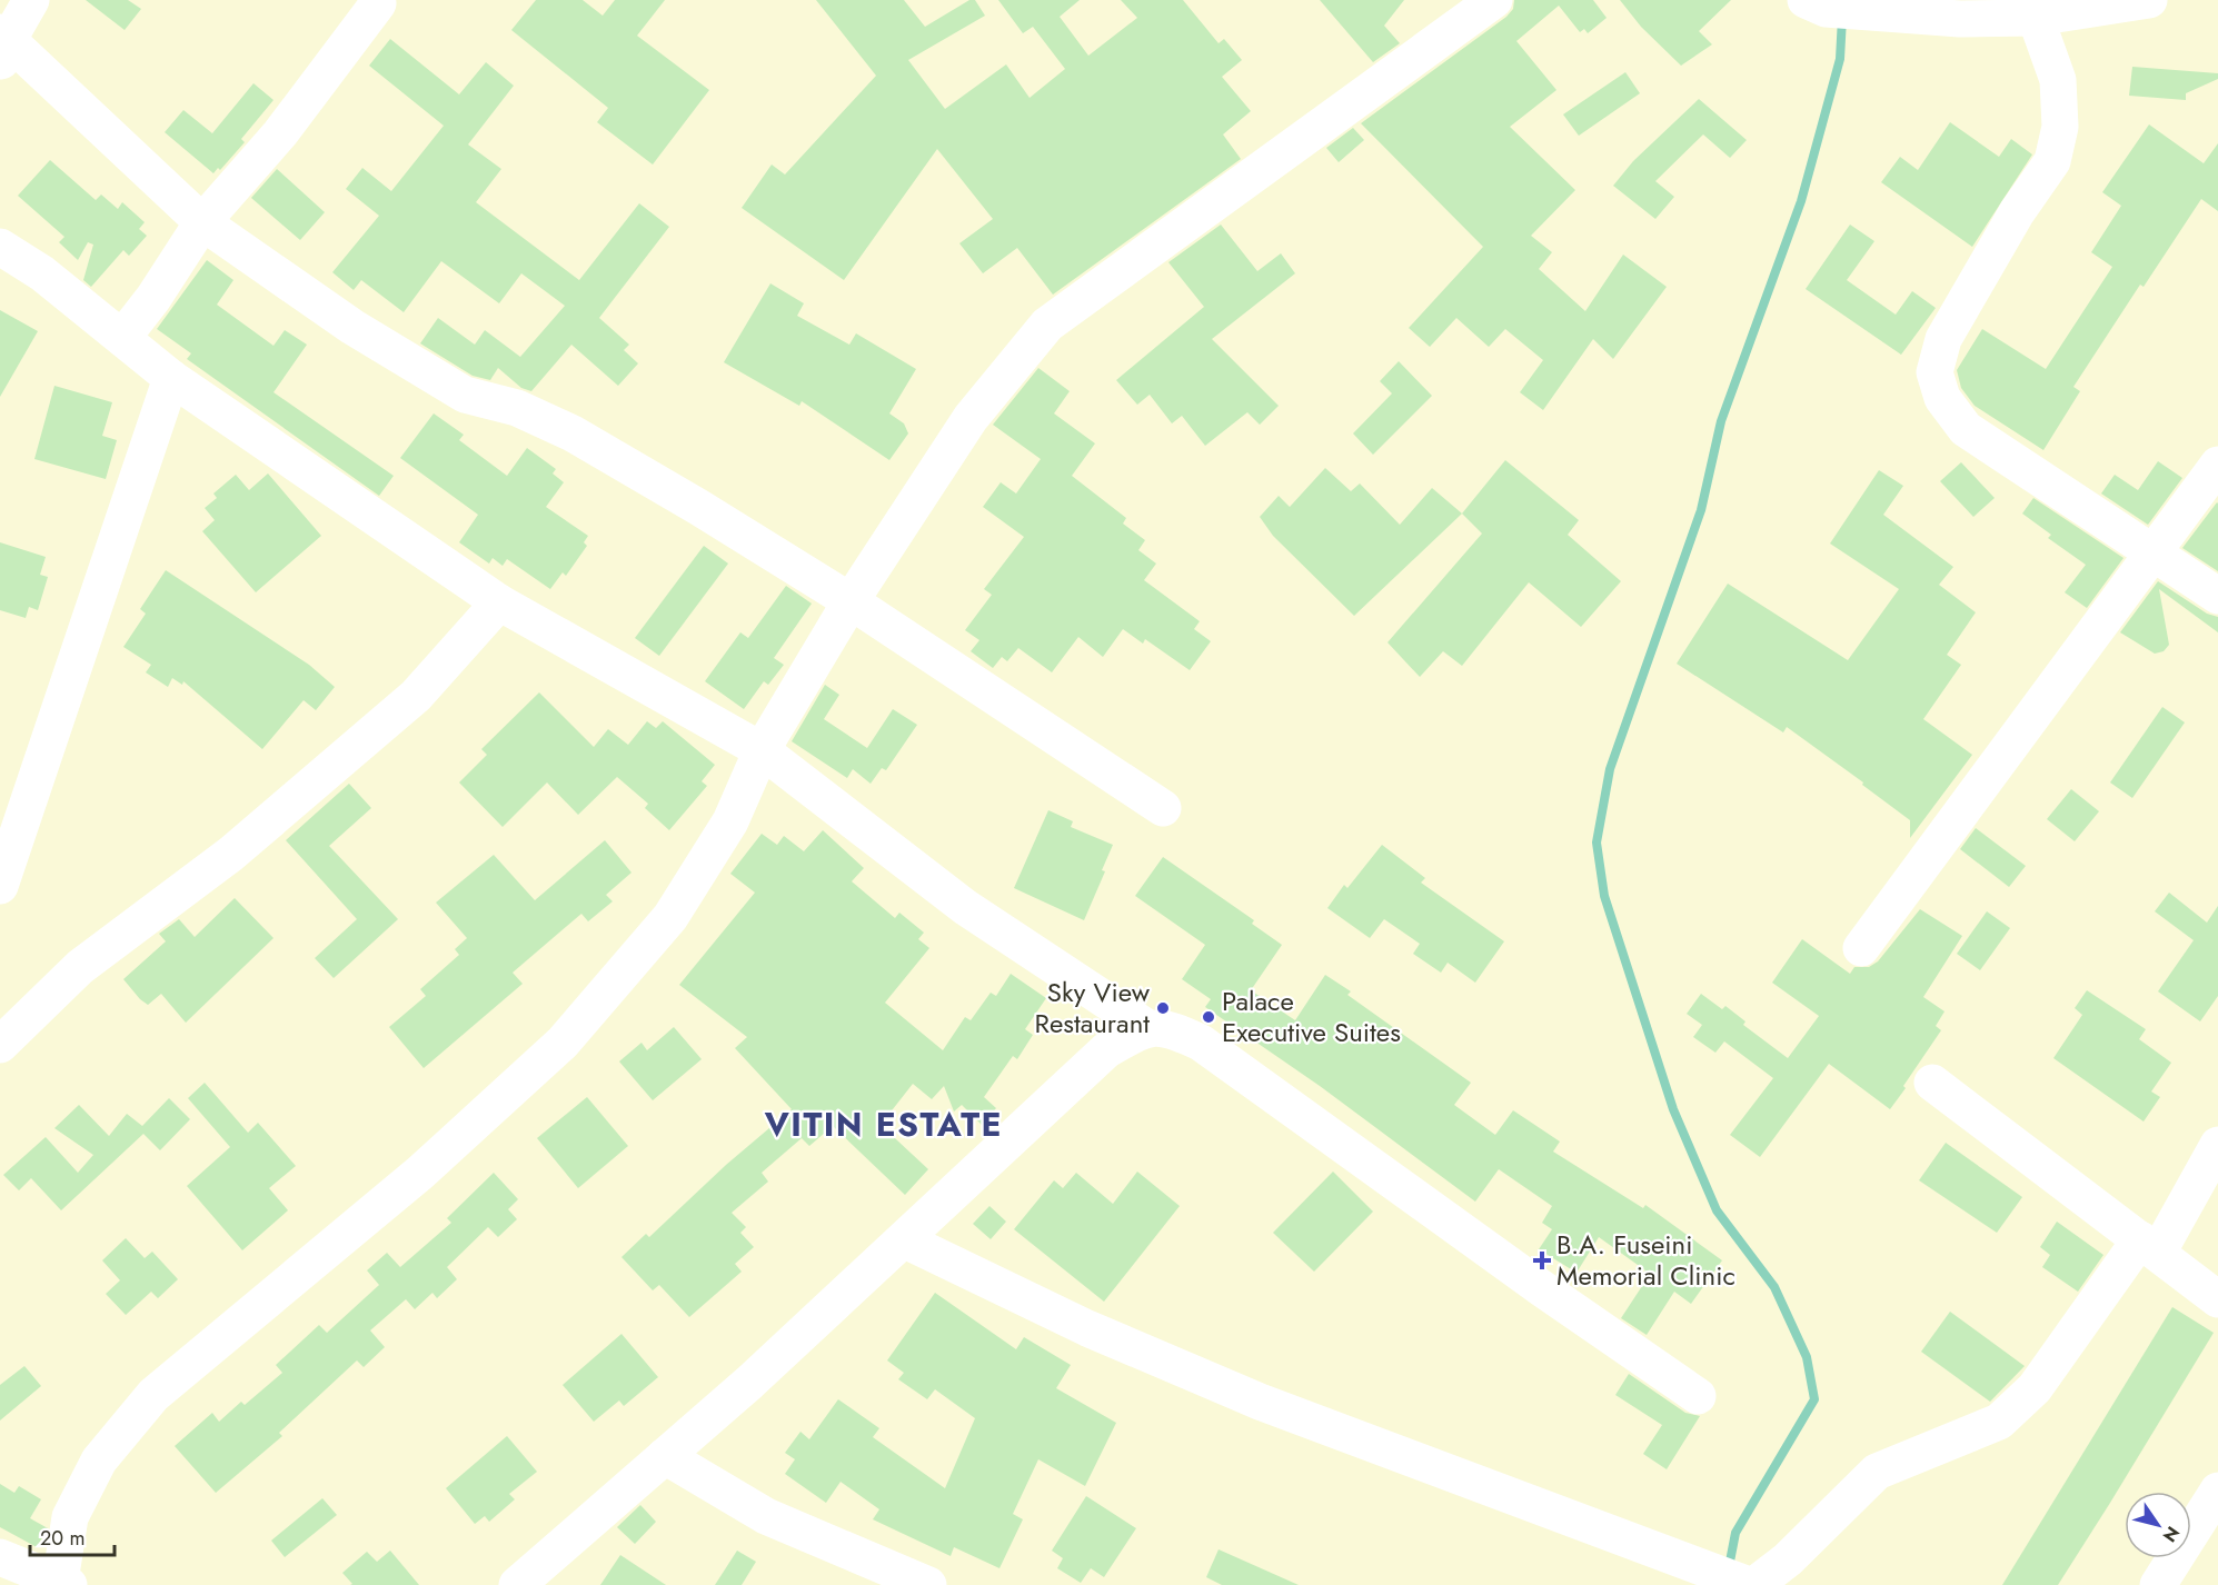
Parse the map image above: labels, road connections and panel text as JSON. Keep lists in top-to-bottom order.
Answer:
{
  "districts": ["VITIN ESTATE"],
  "places": {
    "other": ["Sky View Restaurant", "Palace Executive Suites"],
    "health": ["B.A. Fuseini Memorial Clinic"]
  },
  "scale_bar": "20 m",
  "north": "bottom right"
}
